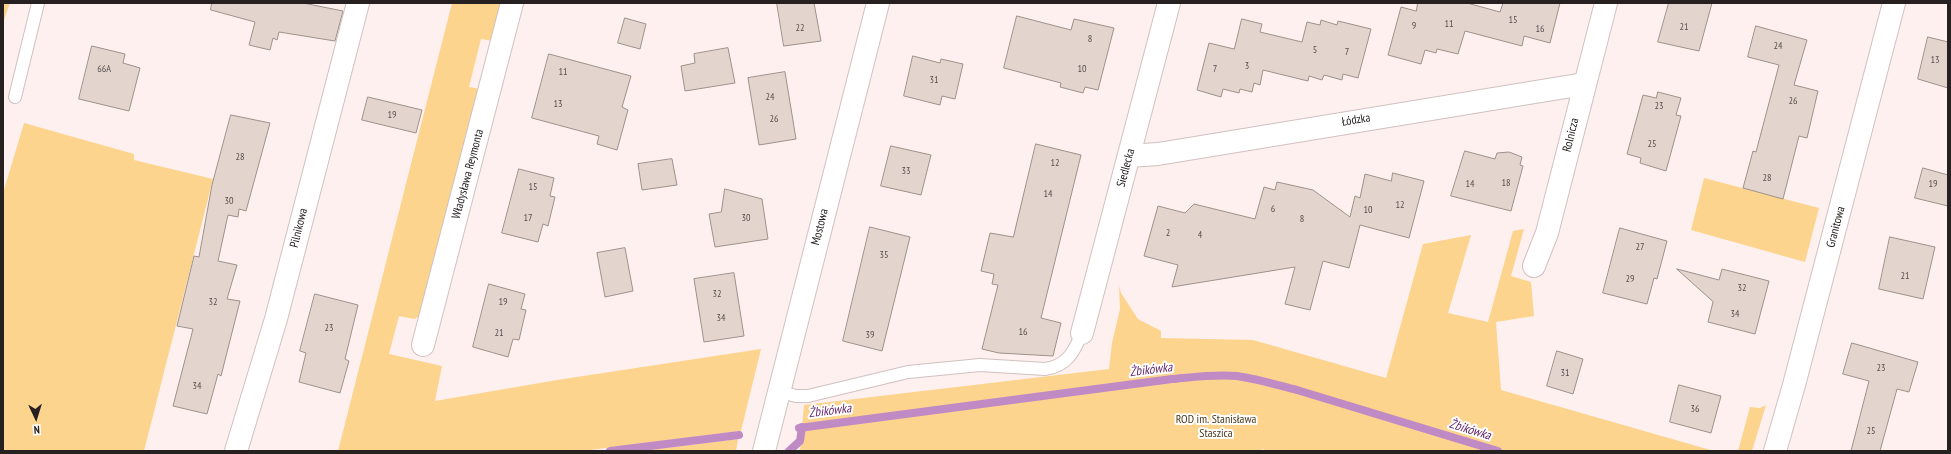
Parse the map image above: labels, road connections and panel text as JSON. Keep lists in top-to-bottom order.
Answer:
{
  "streets": {
    "street": [
      "Łódzka",
      "Rolnicza",
      "Siedlecka",
      "Władysława Reymonta",
      "Mostowa",
      "Granitowa",
      "Pilnikowa"
    ]
  },
  "crossings": [
    ["Łódzka", "Rolnicza"],
    ["Łódzka", "Siedlecka"]
  ],
  "water": ["Żbikówka"],
  "parks": ["ROD im. Stanisława Staszica"],
  "house_numbers": [
    "15",
    "11",
    "9",
    "21",
    "22",
    "16",
    "8",
    "24",
    "5",
    "7",
    "13",
    "3",
    "66A",
    "10",
    "7",
    "11",
    "31",
    "24",
    "26",
    "13",
    "23",
    "19",
    "26",
    "25",
    "28",
    "12",
    "33",
    "28",
    "18",
    "14",
    "19",
    "15",
    "14",
    "30",
    "12",
    "6",
    "10",
    "17",
    "30",
    "8",
    "2",
    "4",
    "27",
    "35",
    "21",
    "29",
    "32",
    "32",
    "32",
    "19",
    "34",
    "34",
    "23",
    "16",
    "21",
    "39",
    "23",
    "31",
    "34",
    "36",
    "25"
  ],
  "north": "bottom"
}
